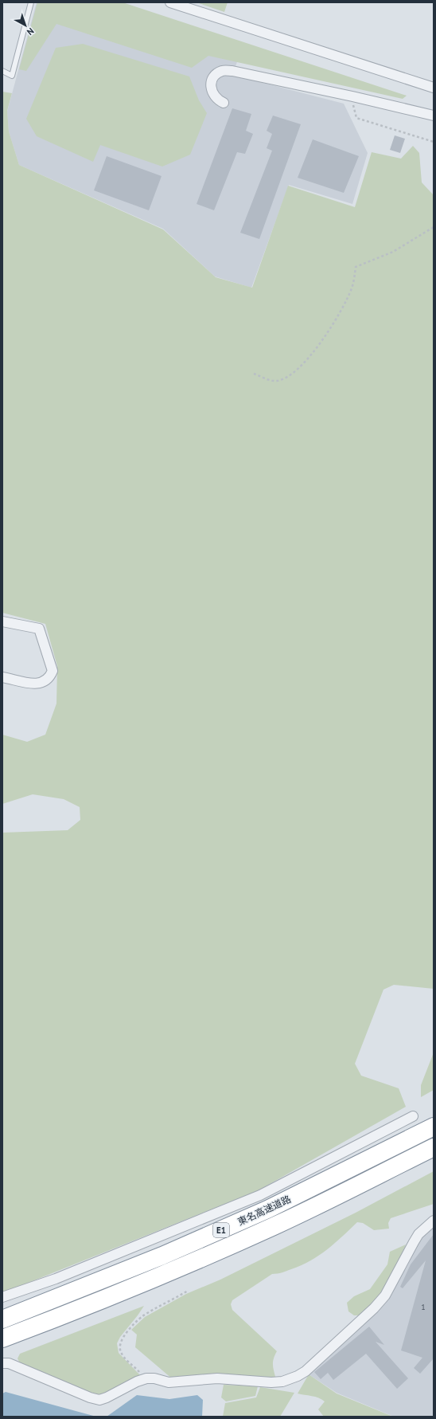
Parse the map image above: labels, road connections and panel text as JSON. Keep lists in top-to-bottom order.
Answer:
{
  "streets": {
    "highway": ["東名高速道路", "E1"]
  },
  "house_numbers": ["1"],
  "north": "bottom right"
}
